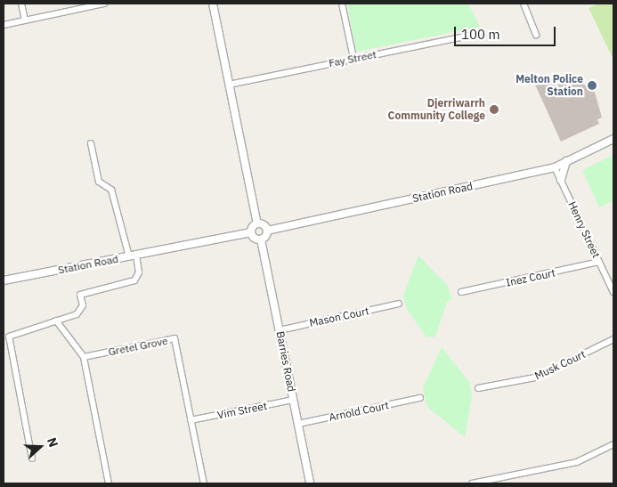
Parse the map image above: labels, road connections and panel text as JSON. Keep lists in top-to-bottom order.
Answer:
{
  "streets": {
    "street": [
      "Fay Street",
      "Station Road",
      "Henry Street",
      "Inez Court",
      "Mason Court",
      "Gretel Grove",
      "Barries Road",
      "Musk Court",
      "Vim Street",
      "Arnold Court"
    ]
  },
  "crossings": [
    ["Station Road", "Henry Street"],
    ["Henry Street", "Inez Court"],
    ["Mason Court", "Barries Road"],
    ["Gretel Grove", "Vim Street"],
    ["Barries Road", "Vim Street"],
    ["Barries Road", "Arnold Court"]
  ],
  "places": ["Melton Police Station", "Djerriwarrh Community College"],
  "scale_bar": "100 m",
  "north": "right"
}
